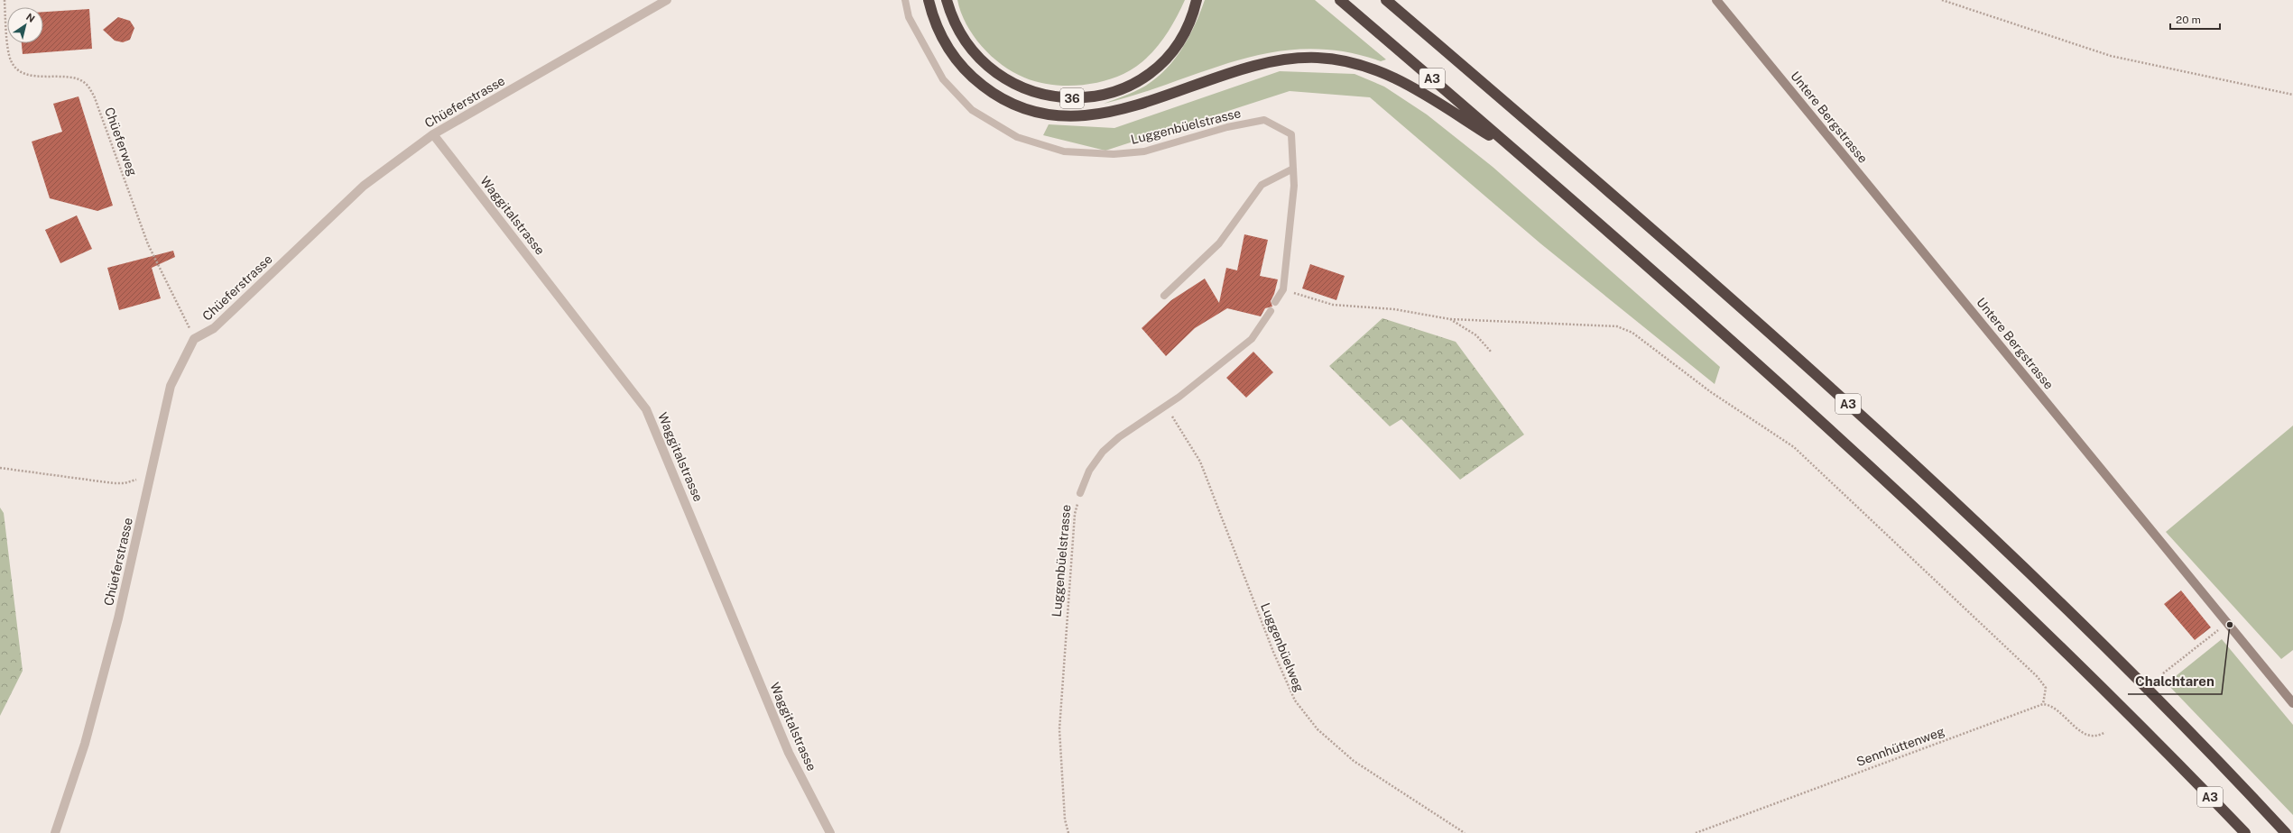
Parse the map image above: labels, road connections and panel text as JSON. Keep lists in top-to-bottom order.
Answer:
{
  "streets": {
    "highway": ["A3", "36"],
    "main road": ["Untere Bergstrasse"],
    "street": ["Chüeferstrasse", "Waggitalstrasse"],
    "lane": ["Luggenbüelstrasse"],
    "path": ["Chüeferweg", "Luggenbüelweg", "Sennhüttenweg"]
  },
  "crossings": [
    ["Chüeferstrasse", "Chüeferweg"],
    ["Chüeferstrasse", "Waggitalstrasse"],
    ["Luggenbüelstrasse", "Luggenbüelweg"]
  ],
  "places": ["Chalchtaren"],
  "scale_bar": "20 m",
  "north": "top right"
}
